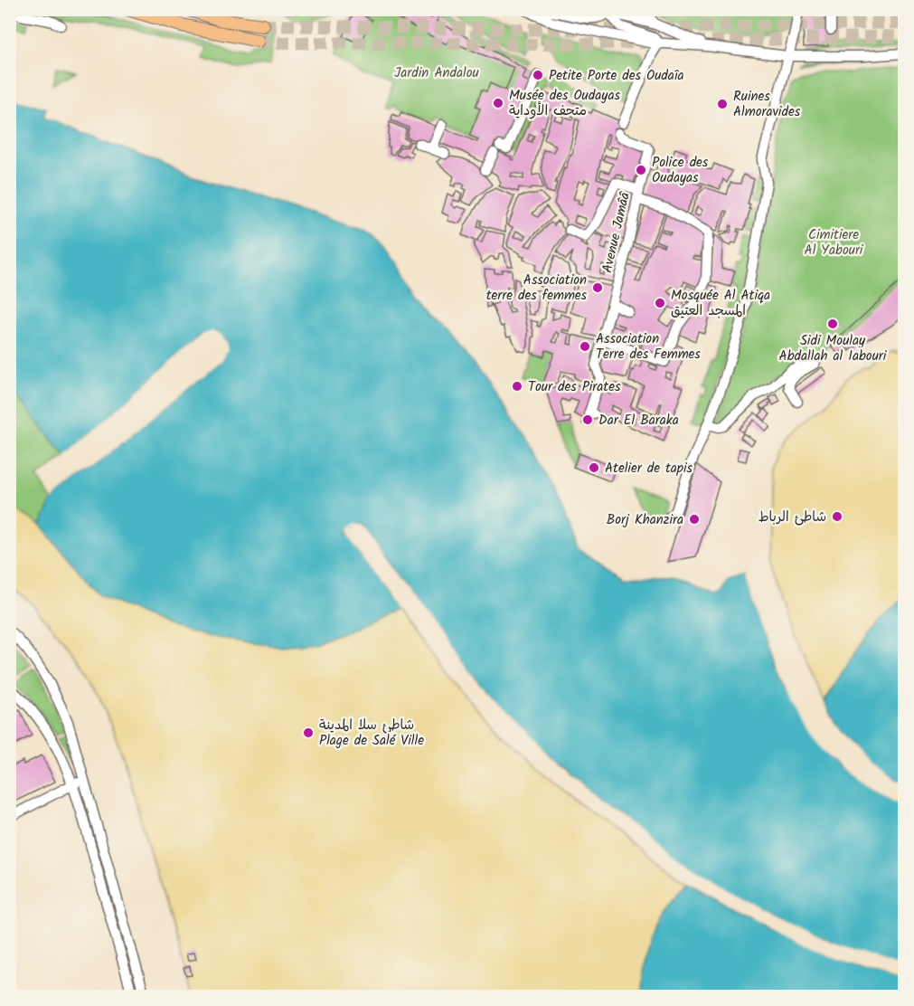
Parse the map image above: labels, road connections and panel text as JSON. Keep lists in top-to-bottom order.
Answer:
{
  "streets": {
    "street": ["Avenue Jamââ"]
  },
  "parks": ["Jardin Andalou", "Cimitiere Al Yabouri"],
  "places": [
    "Petite Porte des Oudaîa",
    "Musée des Oudayas متحف الأوداية",
    "Ruines Almoravides",
    "Police des Oudayas",
    "Association terre des femmes",
    "Mosquée Al Atiqa المسجد العتيق",
    "Sidi Moulay Abdallah al Iabouri",
    "Association Terre des Femmes",
    "Tour des Pirates",
    "Dar El Baraka",
    "Atelier de tapis",
    "شاطئ الرباط",
    "Borj Khanzira",
    "شاطئ سلا المدينة Plage de Salé Ville"
  ]
}
